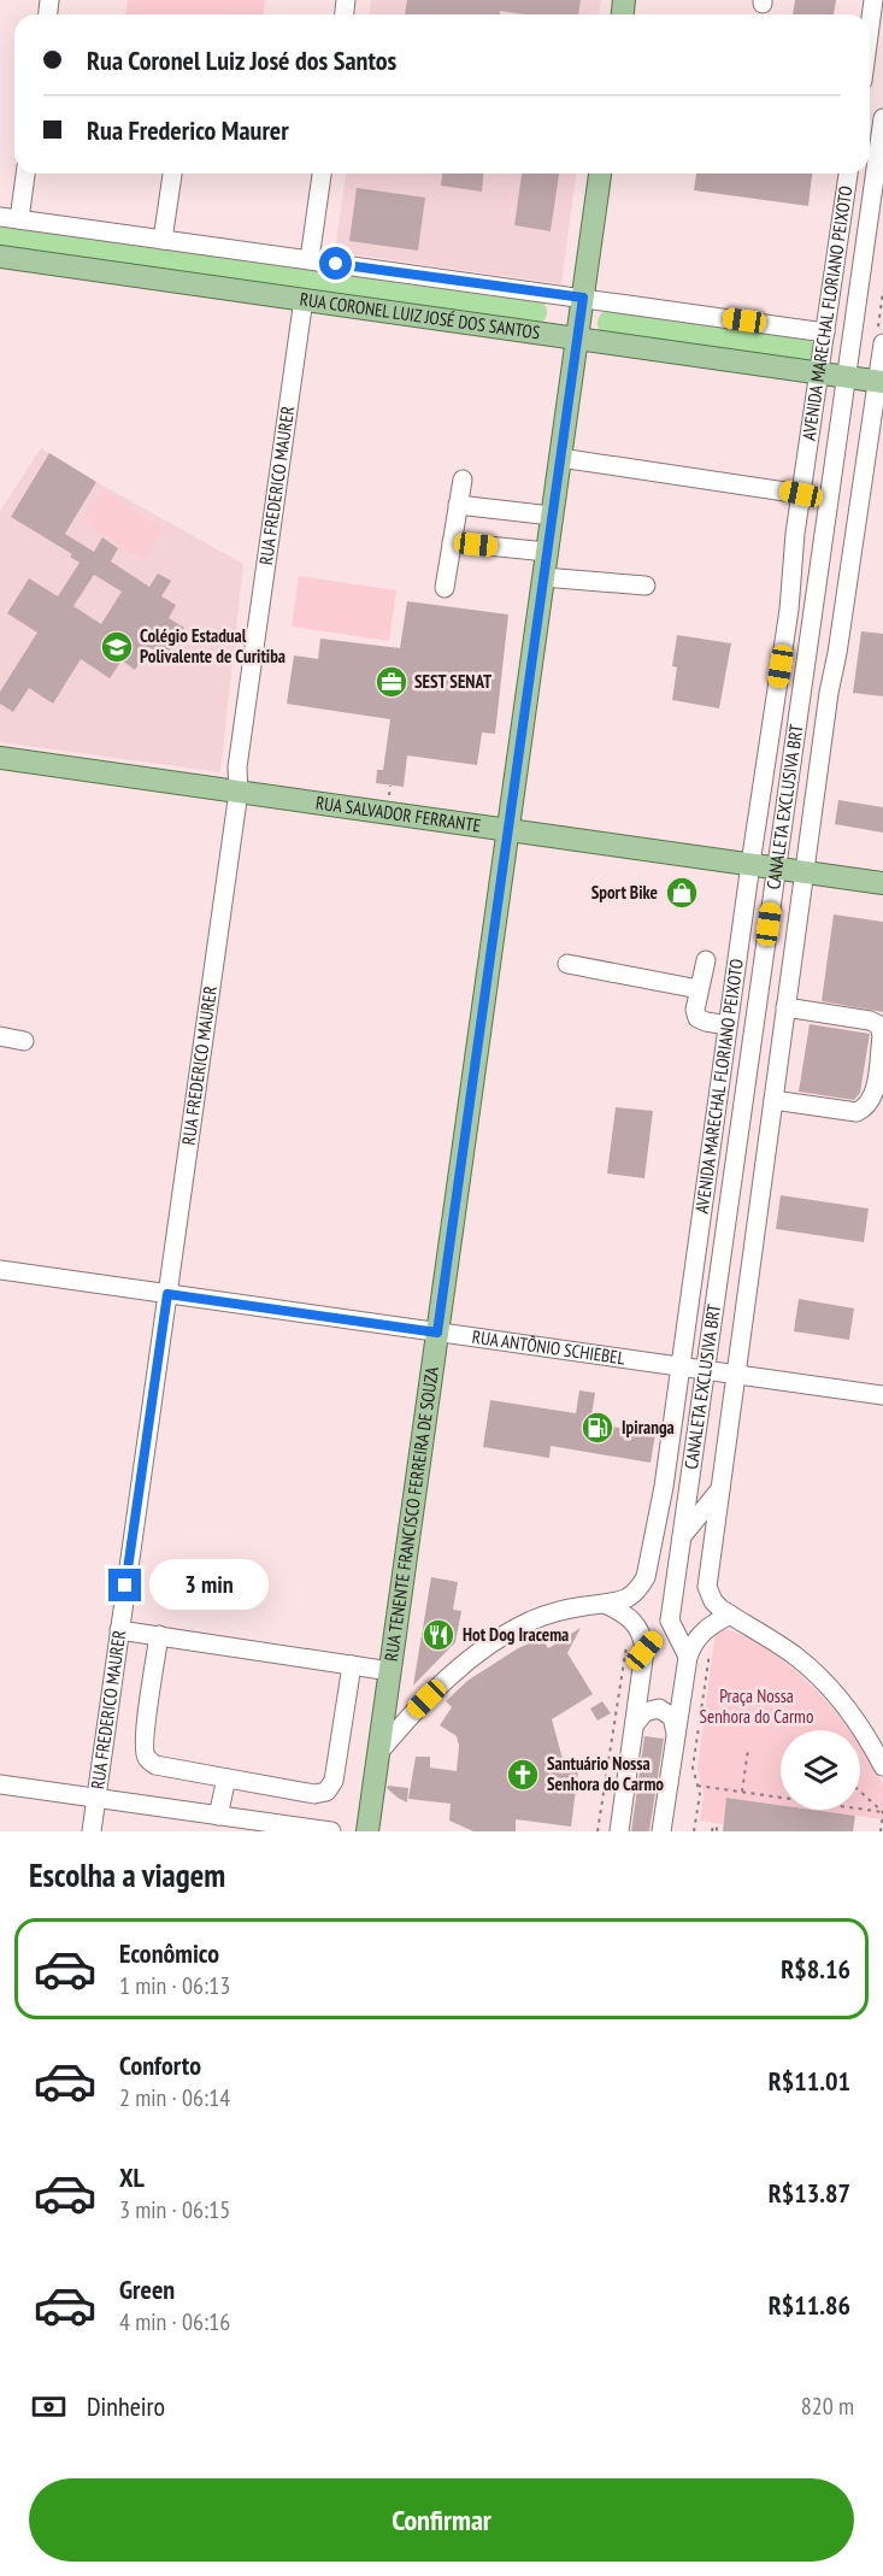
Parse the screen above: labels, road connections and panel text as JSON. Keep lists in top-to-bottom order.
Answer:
{
  "streets": {
    "main road": ["RUA CORONEL LUIZ JOSÉ DOS SANTOS", "RUA SALVADOR FERRANTE", "RUA TENENTE FRANCISCO FERREIRA DE SOUZA"],
    "street": [
      "AVENIDA MARECHAL FLORIANO PEIXOTO",
      "RUA FREDERICO MAURER",
      "CANALETA EXCLUSIVA BRT",
      "RUA ANTÔNIO SCHIEBEL"
    ]
  },
  "crossings": [
    ["AVENIDA MARECHAL FLORIANO PEIXOTO", "RUA CORONEL LUIZ JOSÉ DOS SANTOS"],
    ["AVENIDA MARECHAL FLORIANO PEIXOTO", "CANALETA EXCLUSIVA BRT"],
    ["AVENIDA MARECHAL FLORIANO PEIXOTO", "RUA SALVADOR FERRANTE"],
    ["AVENIDA MARECHAL FLORIANO PEIXOTO", "RUA ANTÔNIO SCHIEBEL"],
    ["RUA CORONEL LUIZ JOSÉ DOS SANTOS", "RUA FREDERICO MAURER"],
    ["RUA CORONEL LUIZ JOSÉ DOS SANTOS", "CANALETA EXCLUSIVA BRT"],
    ["RUA CORONEL LUIZ JOSÉ DOS SANTOS", "RUA TENENTE FRANCISCO FERREIRA DE SOUZA"],
    ["RUA FREDERICO MAURER", "RUA SALVADOR FERRANTE"],
    ["RUA FREDERICO MAURER", "RUA ANTÔNIO SCHIEBEL"],
    ["CANALETA EXCLUSIVA BRT", "RUA SALVADOR FERRANTE"],
    ["CANALETA EXCLUSIVA BRT", "RUA ANTÔNIO SCHIEBEL"],
    ["RUA SALVADOR FERRANTE", "RUA TENENTE FRANCISCO FERREIRA DE SOUZA"],
    ["RUA ANTÔNIO SCHIEBEL", "RUA TENENTE FRANCISCO FERREIRA DE SOUZA"]
  ],
  "parks": ["Praça Nossa Senhora do Carmo"],
  "places": {
    "school or university": ["Colégio Estadual Polivalente de Curitiba"],
    "office": ["SEST SENAT"],
    "shop": ["Sport Bike"],
    "fuel station": ["Ipiranga"],
    "restaurant": ["Hot Dog Iracema"],
    "church": ["Santuário Nossa Senhora do Carmo"]
  },
  "page": {
    "banner": ["Rua Coronel Luiz José dos Santos", "Rua Frederico Maurer"],
    "bubble": "3 min",
    "heading": "Escolha a viagem",
    "list": [
      {
        "name": "Econômico",
        "note": "1 min · 06:13",
        "value": "R$8.16"
      },
      {
        "name": "Conforto",
        "note": "2 min · 06:14",
        "value": "R$11.01"
      },
      {
        "name": "XL",
        "note": "3 min · 06:15",
        "value": "R$13.87"
      },
      {
        "name": "Green",
        "note": "4 min · 06:16",
        "value": "R$11.86"
      }
    ],
    "pay": ["Dinheiro", "820 m"],
    "buttons": "Confirmar"
  }
}
